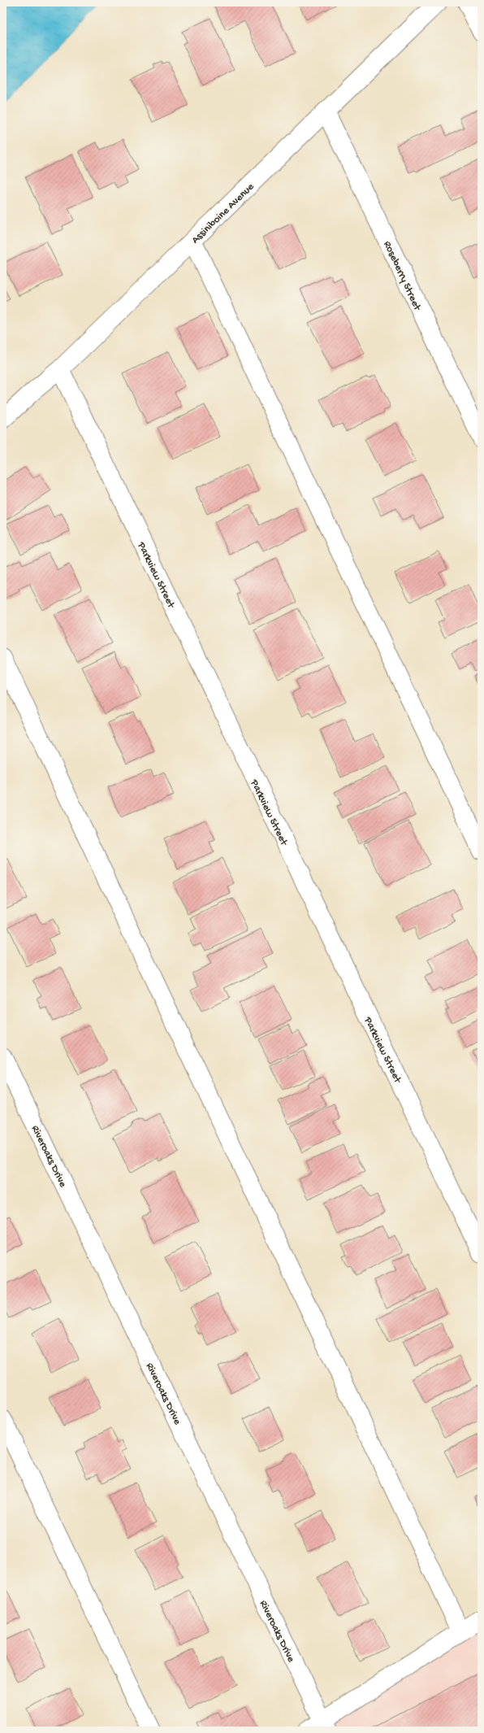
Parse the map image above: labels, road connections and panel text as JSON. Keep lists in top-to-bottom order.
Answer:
{
  "streets": {
    "street": [
      "Assiniboine Avenue",
      "Roseberry Street",
      "Parkview Street",
      "Riveroaks Drive"
    ]
  },
  "crossings": [
    ["Assiniboine Avenue", "Roseberry Street"],
    ["Assiniboine Avenue", "Parkview Street"]
  ]
}
